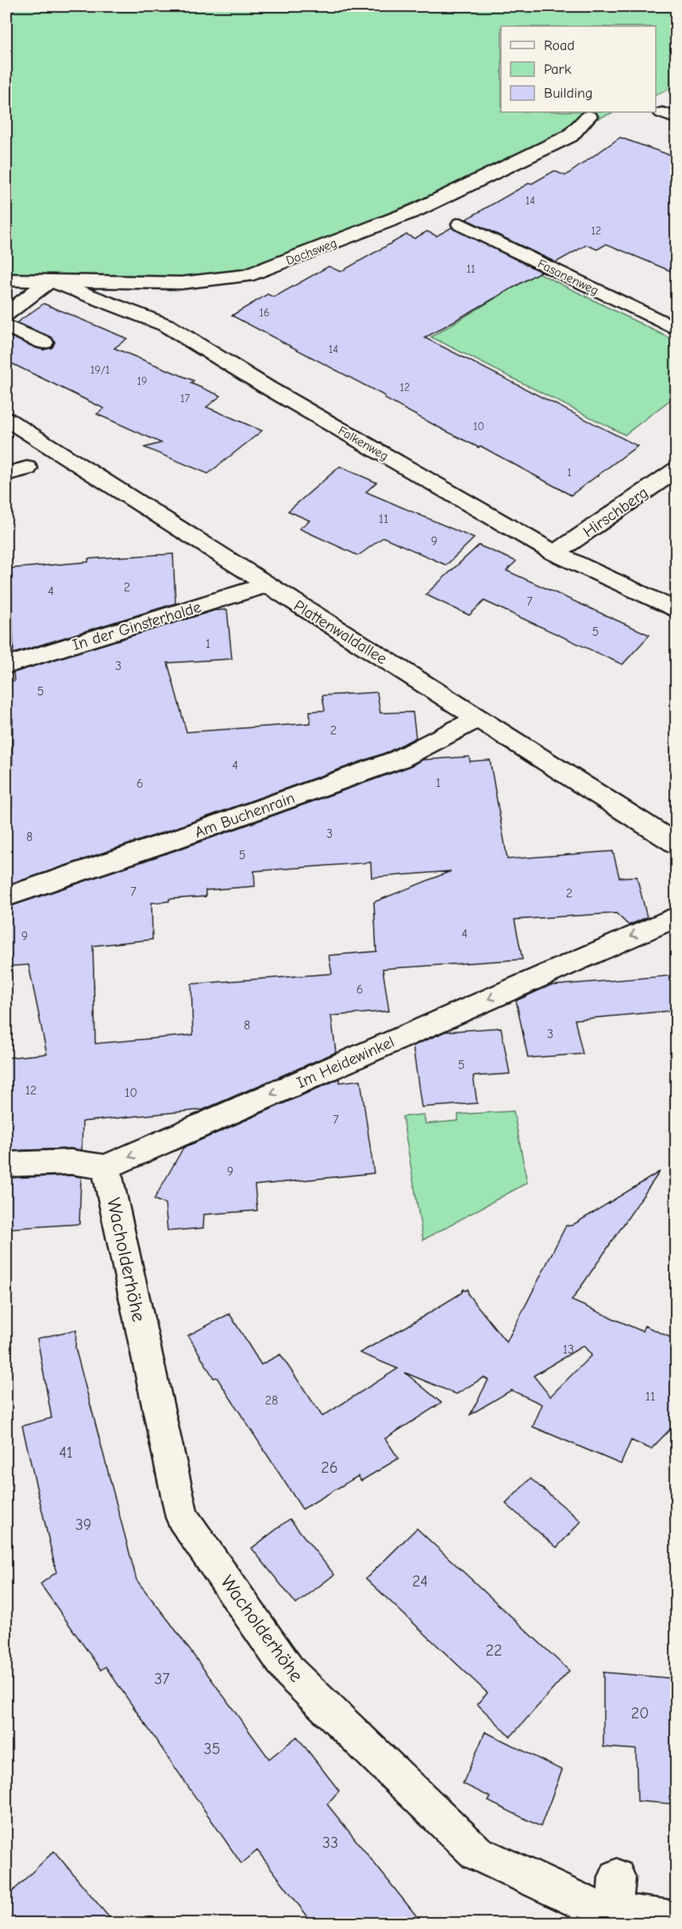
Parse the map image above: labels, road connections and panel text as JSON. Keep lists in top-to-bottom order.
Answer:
{
  "streets": {
    "street": [
      "Dachsweg",
      "Fasanenweg",
      "Falkenweg",
      "Hirschberg",
      "In der Ginsterhalde",
      "Plattenwaldallee",
      "Am Buchenrain",
      "Im Heidewinkel",
      "Wacholderhöhe"
    ]
  },
  "crossings": [
    ["Dachsweg", "Falkenweg"],
    ["Falkenweg", "Hirschberg"],
    ["In der Ginsterhalde", "Plattenwaldallee"],
    ["Plattenwaldallee", "Am Buchenrain"],
    ["Im Heidewinkel", "Wacholderhöhe"]
  ],
  "one_way": ["Im Heidewinkel"],
  "house_numbers": [
    "14",
    "12",
    "11",
    "16",
    "14",
    "19/1",
    "19",
    "12",
    "17",
    "10",
    "1",
    "11",
    "9",
    "2",
    "4",
    "7",
    "5",
    "1",
    "3",
    "5",
    "2",
    "4",
    "1",
    "6",
    "3",
    "8",
    "5",
    "7",
    "2",
    "4",
    "9",
    "6",
    "8",
    "3",
    "5",
    "12",
    "10",
    "7",
    "9",
    "13",
    "11",
    "28",
    "41",
    "26",
    "39",
    "24",
    "22",
    "37",
    "20",
    "35",
    "33"
  ],
  "legend": ["Road", "Park", "Building"]
}
